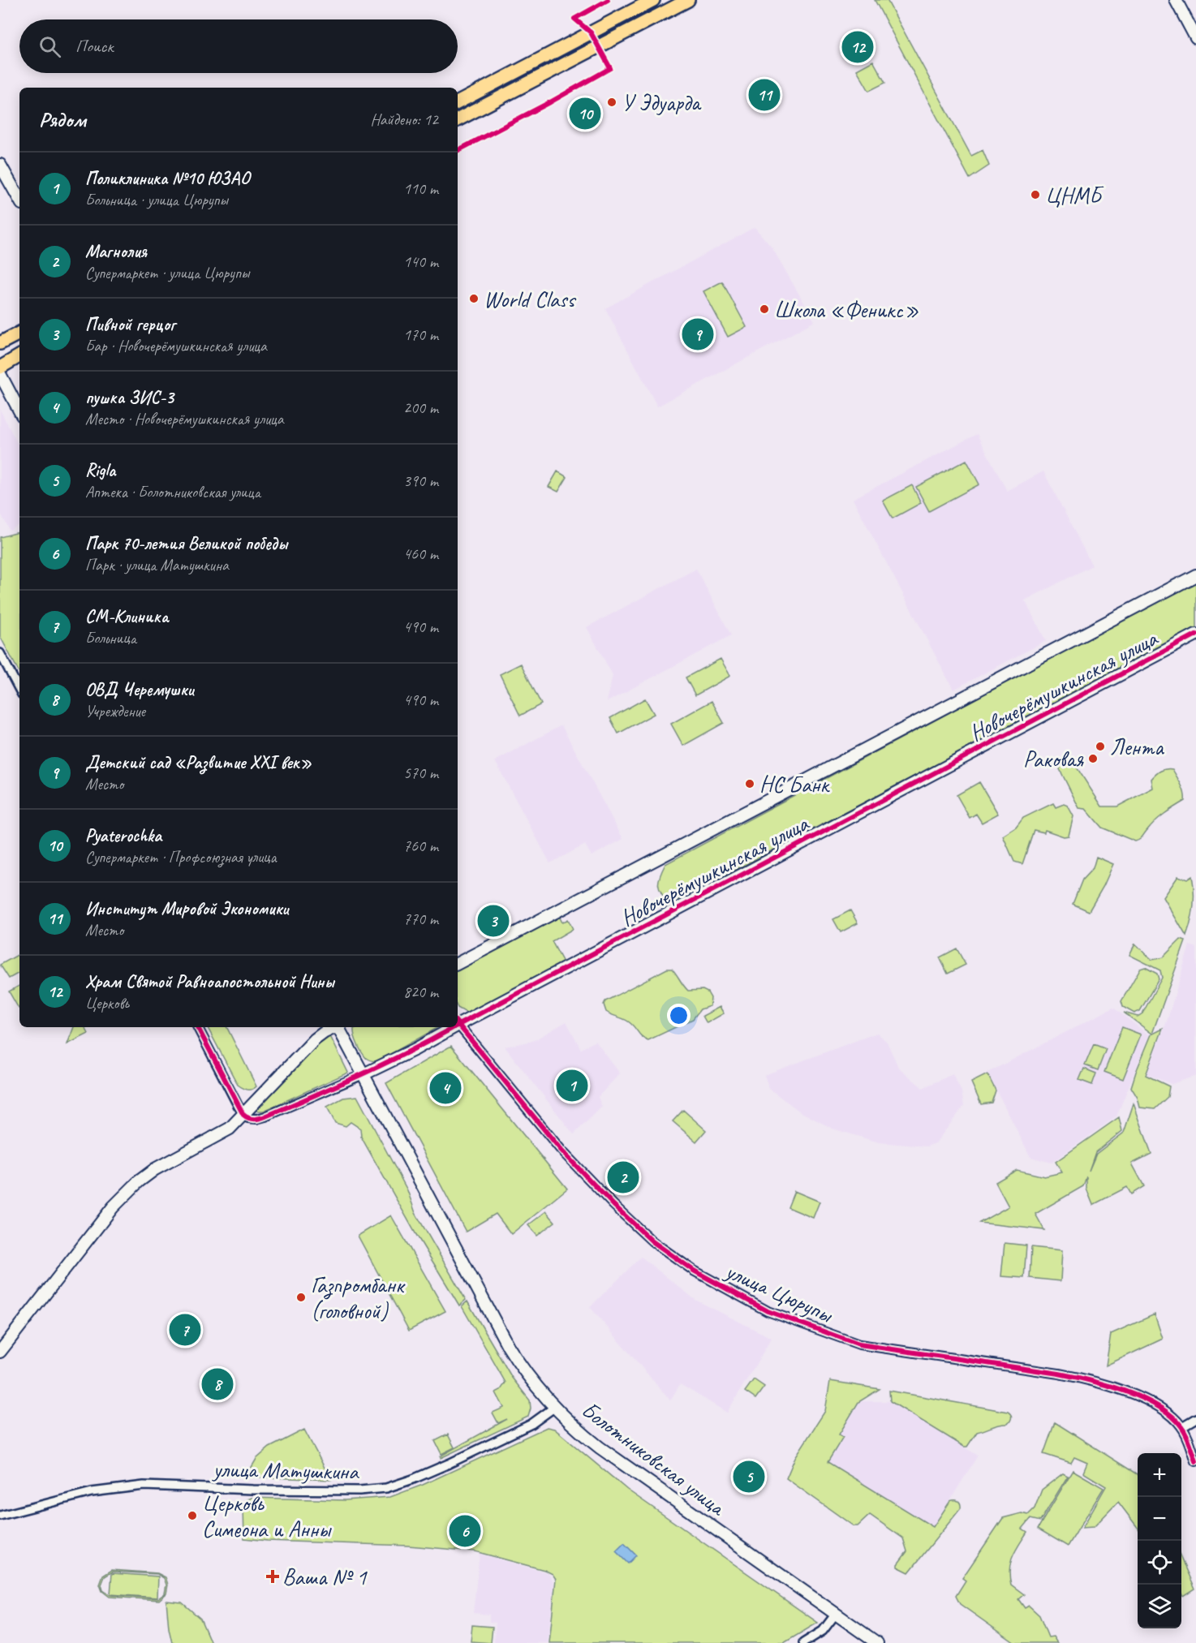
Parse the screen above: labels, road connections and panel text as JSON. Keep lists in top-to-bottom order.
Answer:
{
  "streets": {
    "street": [
      "Новочерёмушкинская улица",
      "улица Цюрупы",
      "Болотниковская улица",
      "улица Матушкина"
    ]
  },
  "crossings": [
    ["Новочерёмушкинская улица", "Болотниковская улица"],
    ["Болотниковская улица", "улица Матушкина"]
  ],
  "places": {
    "other": [
      "У Эдуарда",
      "ЦНМБ",
      "World Class",
      "Школа «Феникс»",
      "Лента",
      "Раковая",
      "НС Банк",
      "Газпромбанк (головной)",
      "Церковь Симеона и Анны"
    ],
    "health": ["Ваша № 1"]
  },
  "page": {
    "search": "Поиск",
    "pins": [
      "12",
      "11",
      "10",
      "9",
      "3",
      "1",
      "4",
      "2",
      "7",
      "8",
      "5",
      "6"
    ],
    "heading": ["Рядом", "Найдено: 12"],
    "list": [
      {
        "mark": "1",
        "name": "Поликлиника №10 ЮЗАО",
        "note": "Больница · улица Цюрупы",
        "value": "110 m"
      },
      {
        "mark": "2",
        "name": "Магнолия",
        "note": "Супермаркет · улица Цюрупы",
        "value": "140 m"
      },
      {
        "mark": "3",
        "name": "Пивной герцог",
        "note": "Бар · Новочерёмушкинская улица",
        "value": "170 m"
      },
      {
        "mark": "4",
        "name": "пушка ЗИС-3",
        "note": "Место · Новочерёмушкинская улица",
        "value": "200 m"
      },
      {
        "mark": "5",
        "name": "Rigla",
        "note": "Аптека · Болотниковская улица",
        "value": "390 m"
      },
      {
        "mark": "6",
        "name": "Парк 70-летия Великой победы",
        "note": "Парк · улица Матушкина",
        "value": "460 m"
      },
      {
        "mark": "7",
        "name": "СМ-Клиника",
        "note": "Больница",
        "value": "490 m"
      },
      {
        "mark": "8",
        "name": "ОВД Черемушки",
        "note": "Учреждение",
        "value": "490 m"
      },
      {
        "mark": "9",
        "name": "Детский сад «Развитие XXI век»",
        "note": "Место",
        "value": "570 m"
      },
      {
        "mark": "10",
        "name": "Pyaterochka",
        "note": "Супермаркет · Профсоюзная улица",
        "value": "760 m"
      },
      {
        "mark": "11",
        "name": "Институт Мировой Экономики",
        "note": "Место",
        "value": "770 m"
      },
      {
        "mark": "12",
        "name": "Храм Святой Равноапостольной Нины",
        "note": "Церковь",
        "value": "820 m"
      }
    ],
    "map_buttons": ["+", "−"]
  }
}
